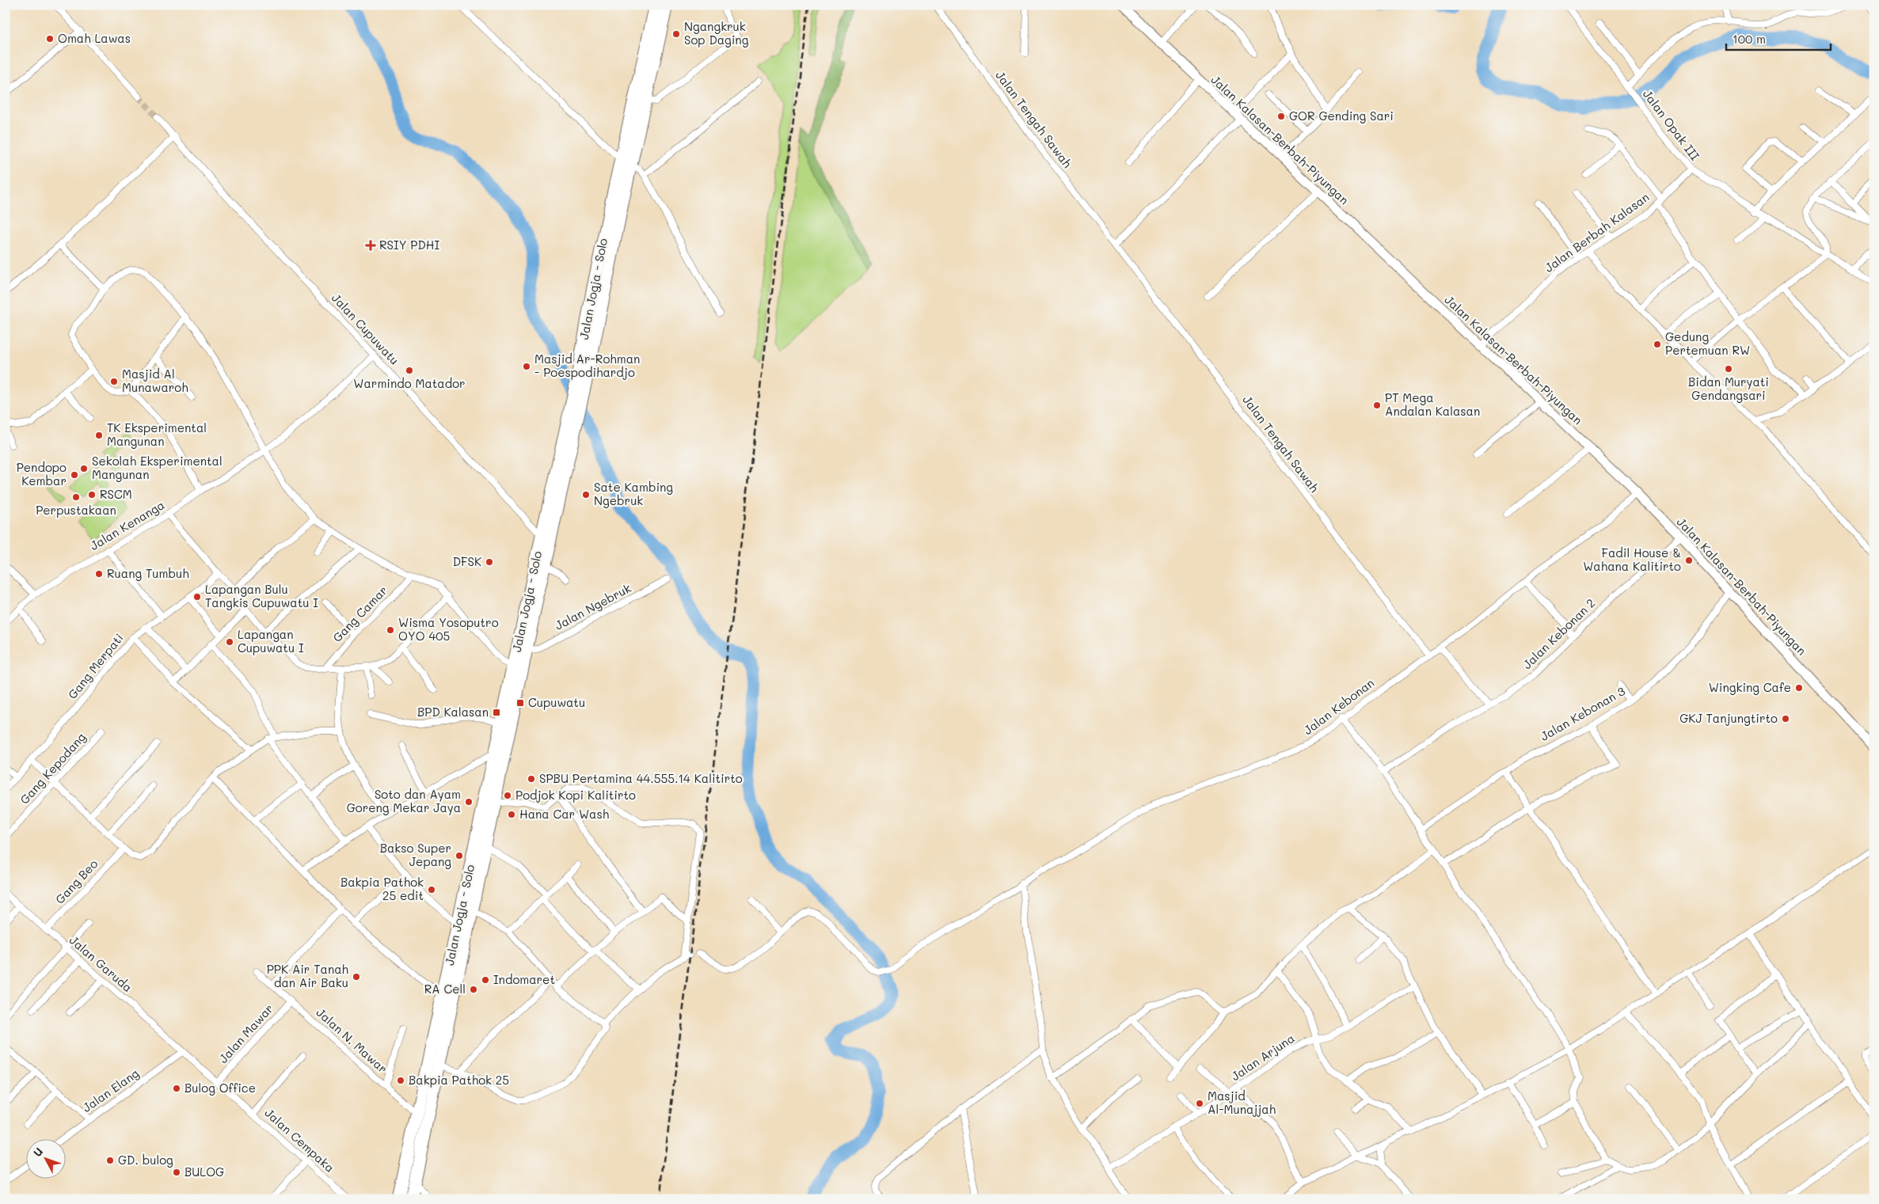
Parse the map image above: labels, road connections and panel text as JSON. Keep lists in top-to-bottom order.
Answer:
{
  "streets": {
    "highway": ["Jalan Jogja - Solo"],
    "street": [
      "Jalan Tengah Sawah",
      "Jalan Opak III",
      "Jalan Kalasan-Berbah-Piyungan",
      "Jalan Berbah Kalasan",
      "Jalan Cupuwatu",
      "Jalan Kenanga",
      "Jalan Ngebruk",
      "Gang Camar",
      "Jalan Kebonan 2",
      "Gang Merpati",
      "Jalan Kebonan",
      "Jalan Kebonan 3",
      "Gang Kepodang",
      "Gang Beo",
      "Jalan Garuda",
      "Jalan Mawar",
      "Jalan N. Mawar",
      "Jalan Arjuna",
      "Jalan Elang",
      "Jalan Cempaka"
    ]
  },
  "crossings": [
    ["Jalan Tengah Sawah", "Jalan Kebonan"],
    ["Jalan Opak III", "Jalan Berbah Kalasan"],
    ["Jalan Kalasan-Berbah-Piyungan", "Jalan Berbah Kalasan"],
    ["Jalan Kalasan-Berbah-Piyungan", "Jalan Kebonan 2"],
    ["Jalan Kalasan-Berbah-Piyungan", "Jalan Kebonan"],
    ["Jalan Kalasan-Berbah-Piyungan", "Jalan Kebonan 3"],
    ["Jalan Jogja - Solo", "Jalan Cupuwatu"],
    ["Jalan Jogja - Solo", "Jalan Ngebruk"],
    ["Jalan Jogja - Solo", "Jalan N. Mawar"],
    ["Jalan Cupuwatu", "Jalan Kenanga"],
    ["Gang Beo", "Jalan Garuda"],
    ["Jalan Garuda", "Jalan Elang"],
    ["Jalan Garuda", "Jalan Cempaka"],
    ["Jalan Mawar", "Jalan N. Mawar"],
    ["Jalan Mawar", "Jalan Cempaka"],
    ["Jalan Elang", "Jalan Cempaka"]
  ],
  "places": {
    "other": [
      "Ngangkruk Sop Daging",
      "Omah Lawas",
      "GOR Gending Sari",
      "Gedung Pertemuan RW",
      "Masjid Ar-Rohman - Poespodihardjo",
      "Bidan Muryati Gendangsari",
      "Warmindo Matador",
      "Masjid Al Munawaroh",
      "PT Mega Andalan Kalasan",
      "TK Eksperimental Mangunan",
      "Sekolah Eksperimental Mangunan",
      "Pendopo Kembar",
      "RSCM",
      "Sate Kambing Ngebruk",
      "Perpustakaan",
      "Fadil House & Wahana Kalitirto",
      "DFSK",
      "Ruang Tumbuh",
      "Lapangan Bulu Tangkis Cupuwatu I",
      "Wisma Yosoputro OYO 405",
      "Lapangan Cupuwatu I",
      "Wingking Cafe",
      "GKJ Tanjungtirto",
      "SPBU Pertamina 44.555.14 Kalitirto",
      "Podjok Kopi Kalitirto",
      "Soto dan Ayam Goreng Mekar Jaya",
      "Hana Car Wash",
      "Bakso Super Jepang",
      "Bakpia Pathok 25 edit",
      "PPK Air Tanah dan Air Baku",
      "Indomaret",
      "RA Cell",
      "Bakpia Pathok 25",
      "Bulog Office",
      "Masjid Al-Munajjah",
      "GD. bulog",
      "BULOG"
    ],
    "health": ["RSIY PDHI"],
    "transit": ["Cupuwatu", "BPD Kalasan"]
  },
  "scale_bar": "100 m",
  "north": "top left"
}
